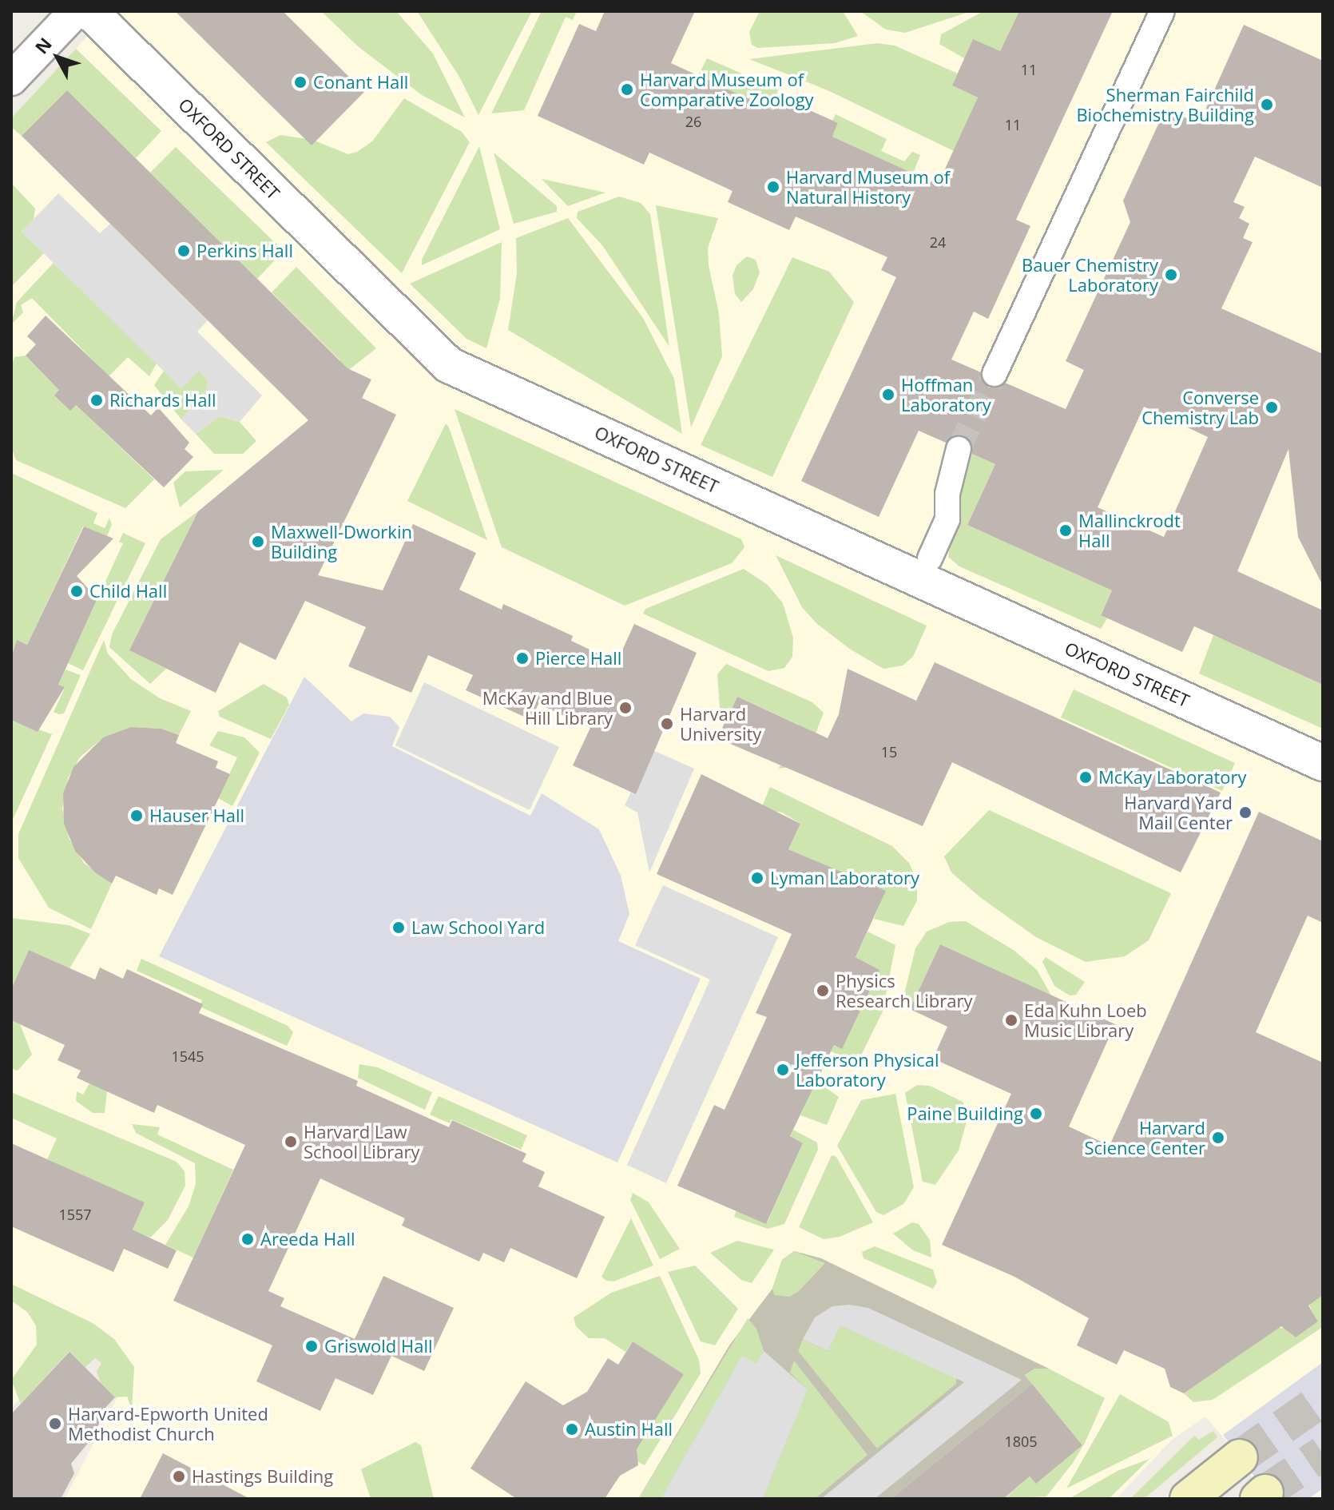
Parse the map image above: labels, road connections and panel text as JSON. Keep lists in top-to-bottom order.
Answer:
{
  "streets": {
    "street": ["OXFORD STREET"]
  },
  "places": [
    "Conant Hall",
    "Harvard Museum of Comparative Zoology",
    "Sherman Fairchild Biochemistry Building",
    "Harvard Museum of Natural History",
    "Perkins Hall",
    "Bauer Chemistry Laboratory",
    "Hoffman Laboratory",
    "Richards Hall",
    "Converse Chemistry Lab",
    "Mallinckrodt Hall",
    "Maxwell-Dworkin Building",
    "Child Hall",
    "Pierce Hall",
    "McKay and Blue Hill Library",
    "Harvard University",
    "McKay Laboratory",
    "Harvard Yard Mail Center",
    "Hauser Hall",
    "Lyman Laboratory",
    "Law School Yard",
    "Physics Research Library",
    "Eda Kuhn Loeb Music Library",
    "Jefferson Physical Laboratory",
    "Paine Building",
    "Harvard Science Center",
    "Harvard Law School Library",
    "Areeda Hall",
    "Griswold Hall",
    "Harvard-Epworth United Methodist Church",
    "Austin Hall",
    "Hastings Building"
  ],
  "house_numbers": [
    "11",
    "26",
    "11",
    "24",
    "15",
    "1545",
    "1557",
    "1805"
  ],
  "north": "top left"
}
